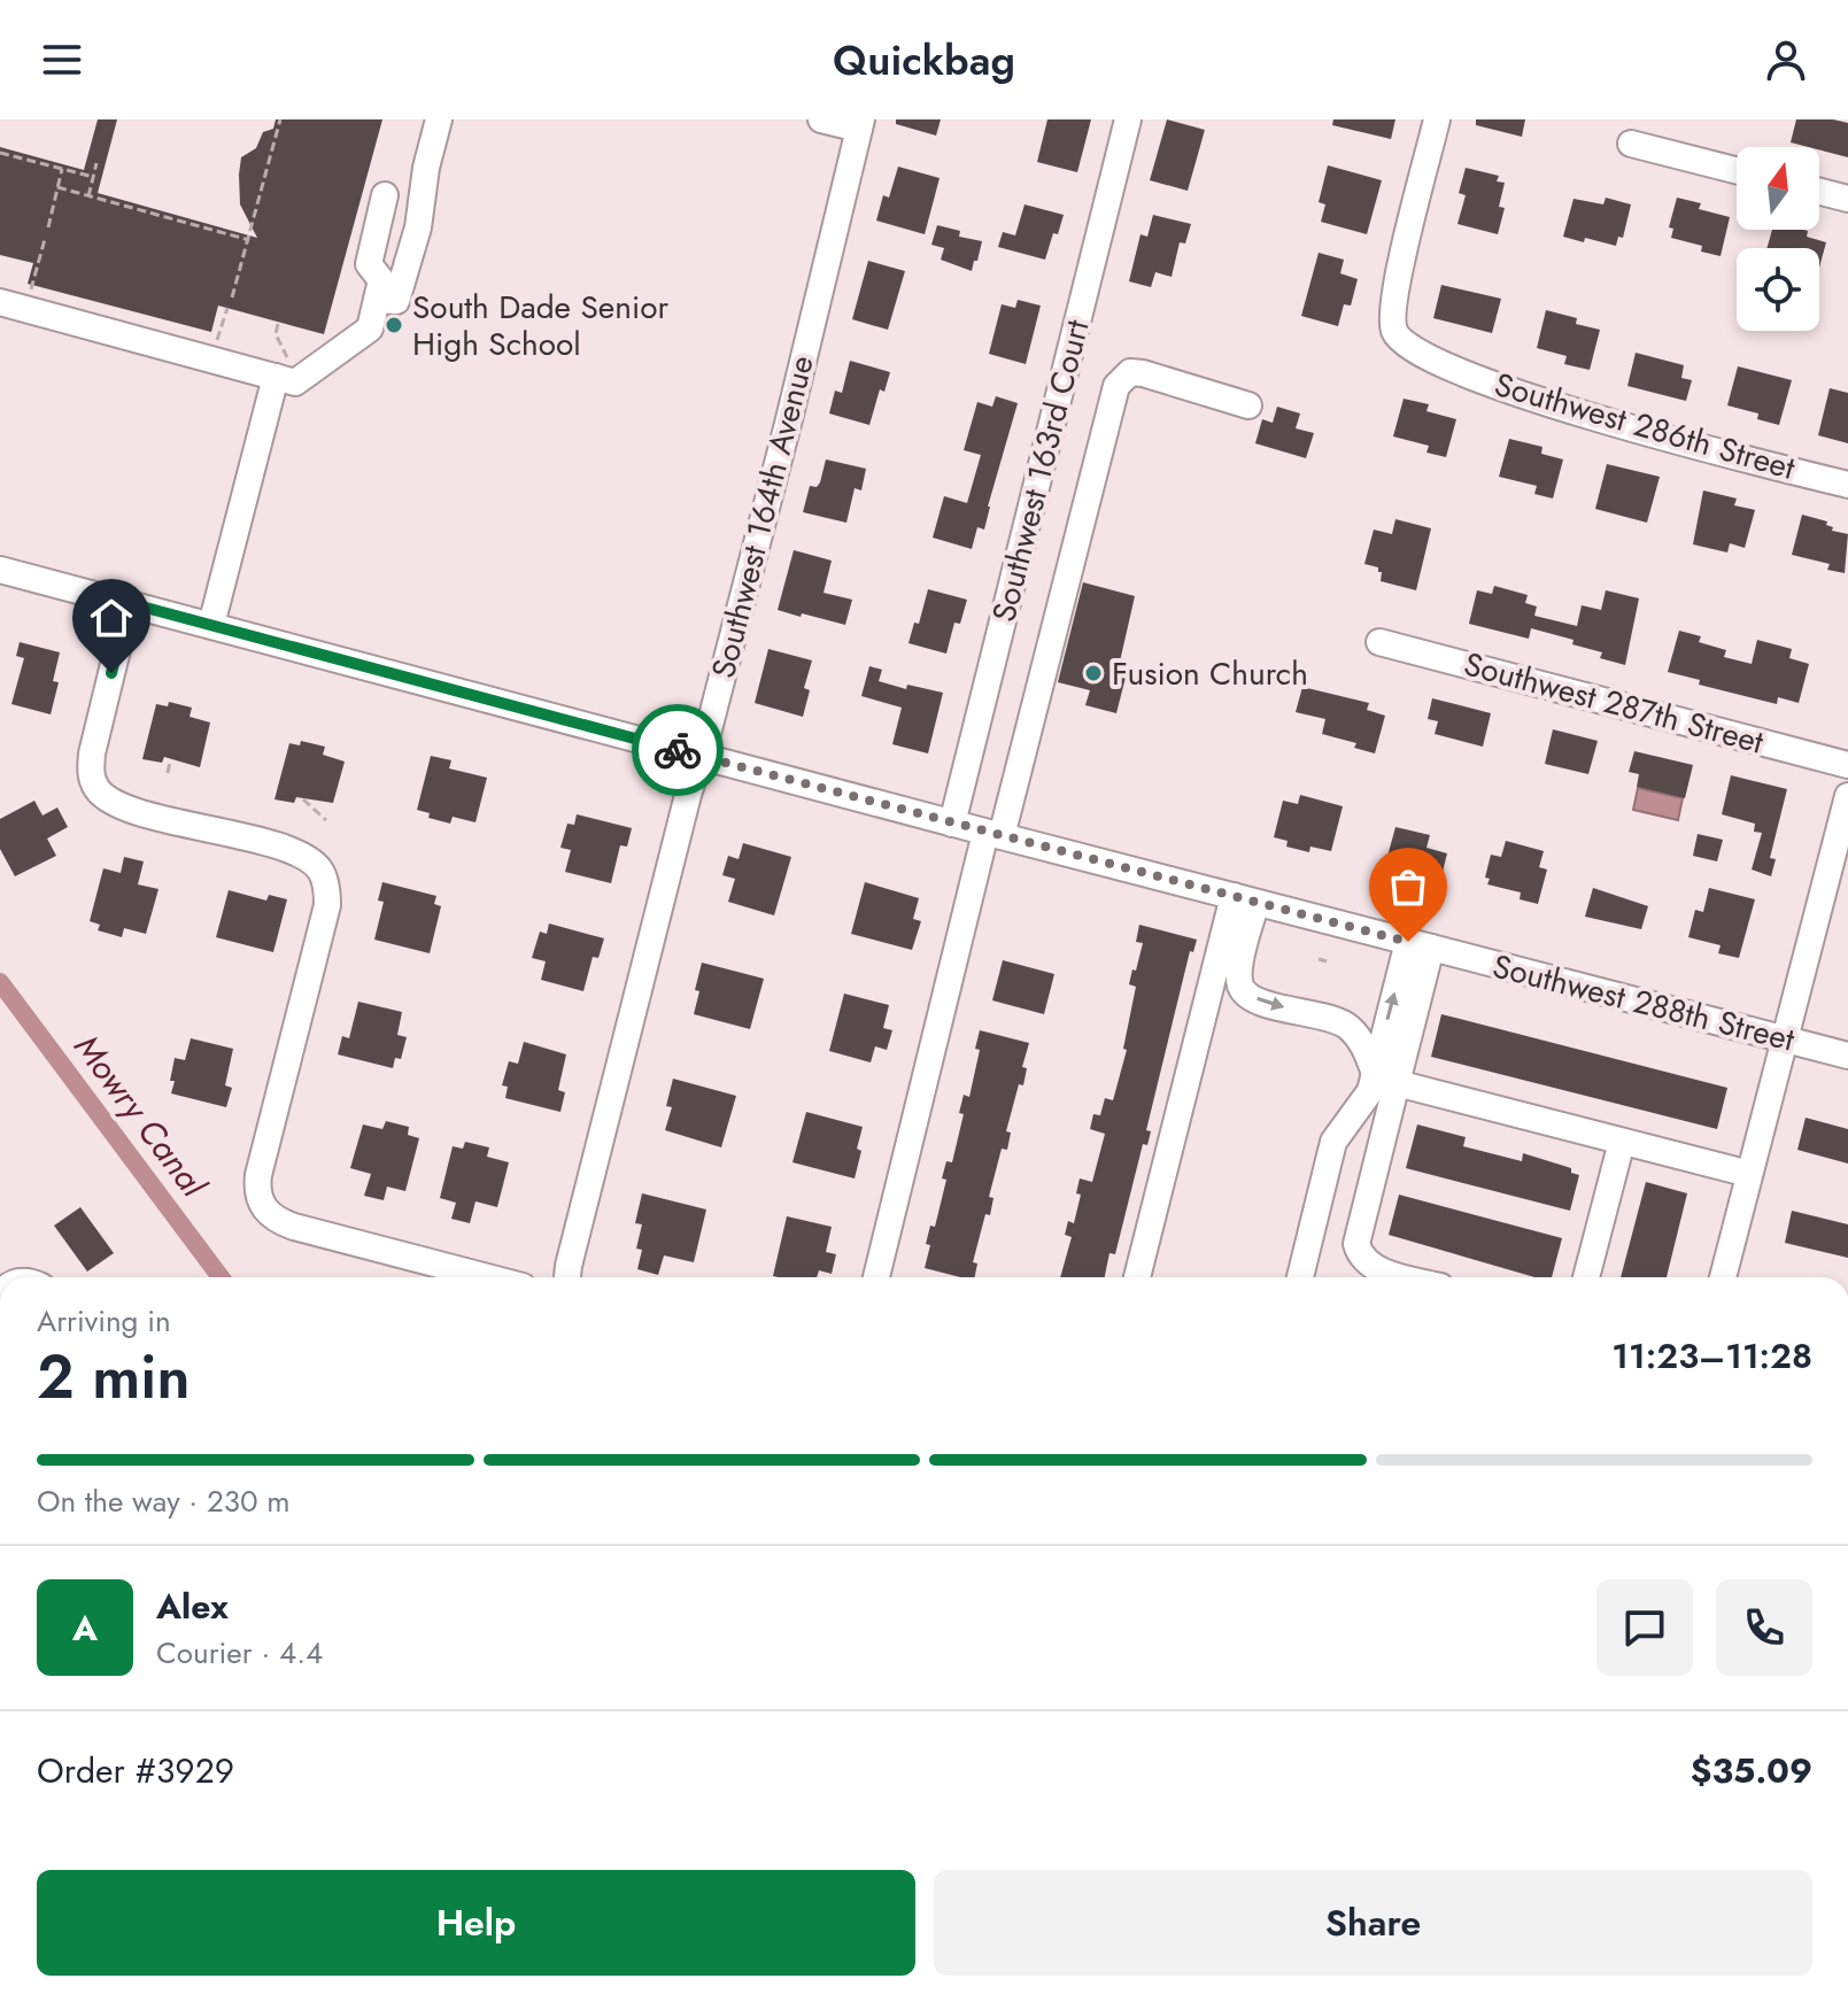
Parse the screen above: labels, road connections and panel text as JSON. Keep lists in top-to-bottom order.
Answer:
{
  "streets": {
    "street": [
      "Southwest 286th Street",
      "Southwest 163rd Court",
      "Southwest 164th Avenue",
      "Southwest 287th Street",
      "Southwest 288th Street"
    ]
  },
  "crossings": [
    ["Southwest 163rd Court", "Southwest 288th Street"],
    ["Southwest 164th Avenue", "Southwest 288th Street"]
  ],
  "water": ["Mowry Canal"],
  "places": ["South Dade Senior High School", "Fusion Church"],
  "north": "top",
  "page": {
    "header": "Quickbag",
    "heading": ["2 min", "Arriving in", "11:23–11:28"],
    "panel": [
      "Alex",
      "Courier · 4.4",
      "Order #3929",
      "$35.09"
    ],
    "bar": "On the way · 230 m",
    "round": "A",
    "buttons": ["Help", "Share"]
  }
}
